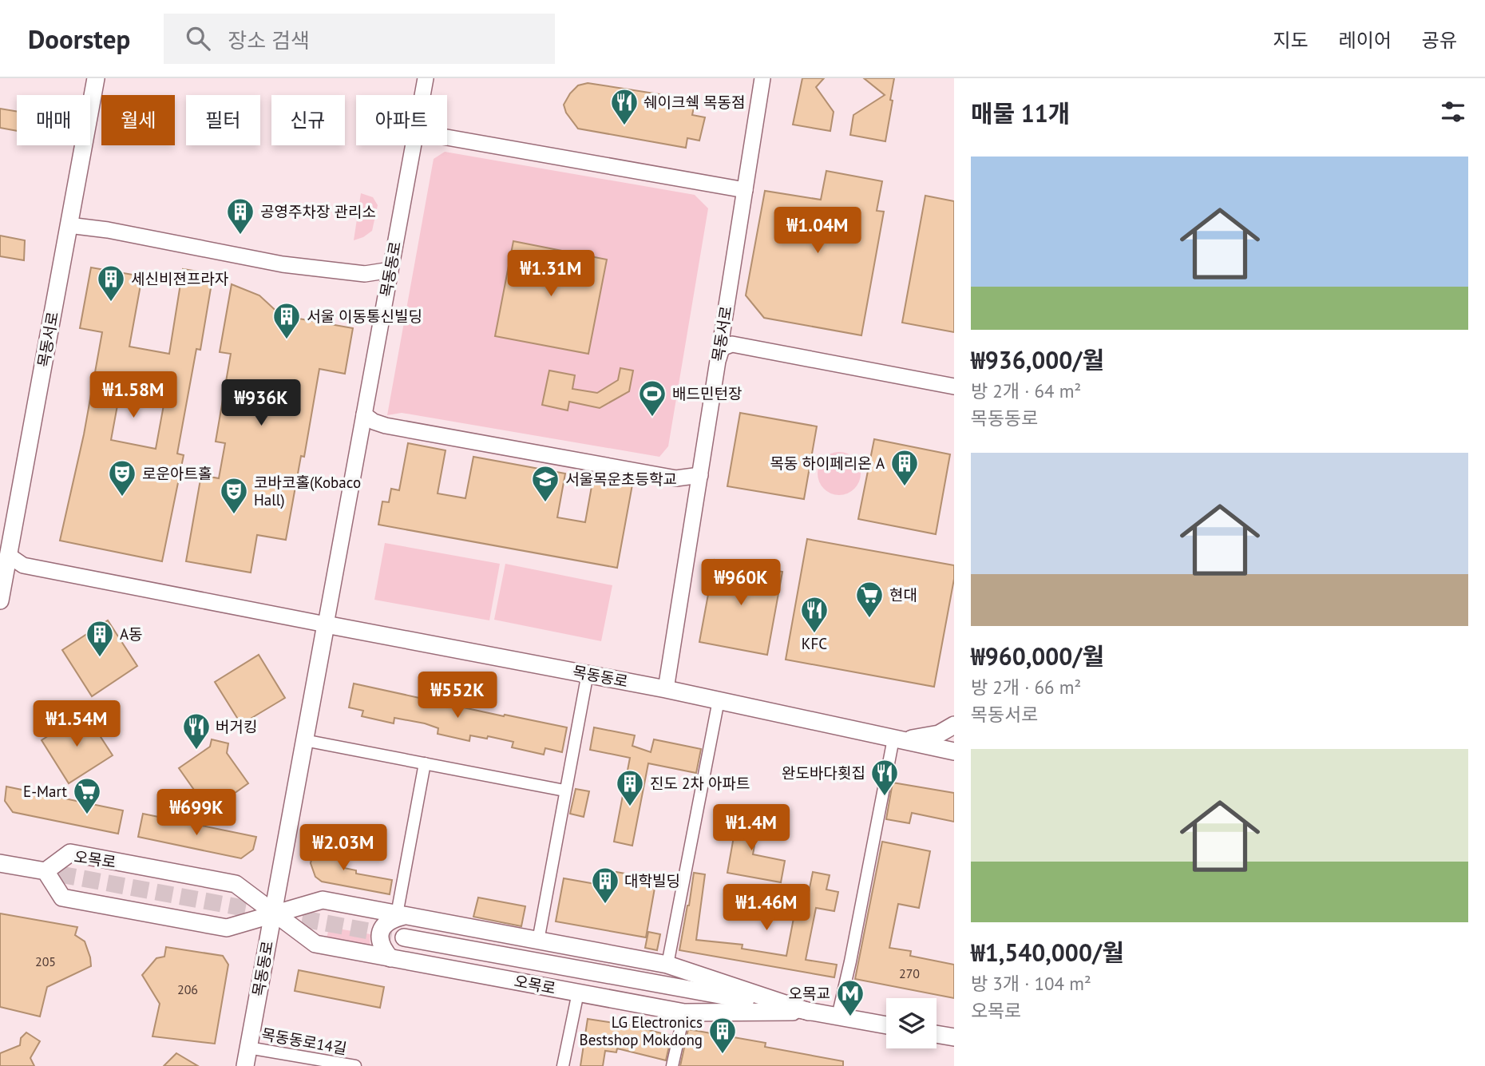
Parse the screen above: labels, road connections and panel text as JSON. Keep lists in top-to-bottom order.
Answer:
{
  "streets": {
    "main road": ["목동동로", "목동서로", "오목로"],
    "street": ["목동동로14길"]
  },
  "crossings": [
    ["목동동로", "목동서로"],
    ["목동동로", "오목로"],
    ["목동동로", "목동동로14길"]
  ],
  "places": {
    "restaurant": [
      "쉐이크쉑 목동점",
      "KFC",
      "버거킹",
      "완도바다횟집"
    ],
    "building": [
      "공영주차장 관리소",
      "세신비젼프라자",
      "서울 이동통신빌딩",
      "목동 하이페리온 A",
      "A동",
      "진도 2차 아파트",
      "대학빌딩",
      "LG Electronics Bestshop Mokdong"
    ],
    "sports": ["배드민턴장"],
    "theatre": ["로운아트홀", "코바코홀(Kobaco Hall)"],
    "school or university": ["서울목운초등학교"],
    "supermarket": ["현대", "E-Mart"],
    "metro station": ["오목교"]
  },
  "house_numbers": ["205", "270", "206"],
  "page": {
    "header": "Doorstep",
    "search": "장소 검색",
    "nav": ["지도", "레이어", "공유"],
    "heading": "매물 11개",
    "chip": [
      "매매",
      "월세",
      "필터",
      "신규",
      "아파트"
    ],
    "list": [
      {
        "name": "₩936,000/월",
        "note": "방 2개 · 64 m² · 목동동로"
      },
      {
        "name": "₩960,000/월",
        "note": "방 2개 · 66 m² · 목동서로"
      },
      {
        "name": "₩1,540,000/월",
        "note": "방 3개 · 104 m² · 오목로"
      }
    ],
    "price": [
      "₩1.04M",
      "₩1.31M",
      "₩1.58M",
      "₩936K",
      "₩960K",
      "₩552K",
      "₩1.54M",
      "₩699K",
      "₩1.4M",
      "₩2.03M",
      "₩1.46M"
    ]
  }
}
